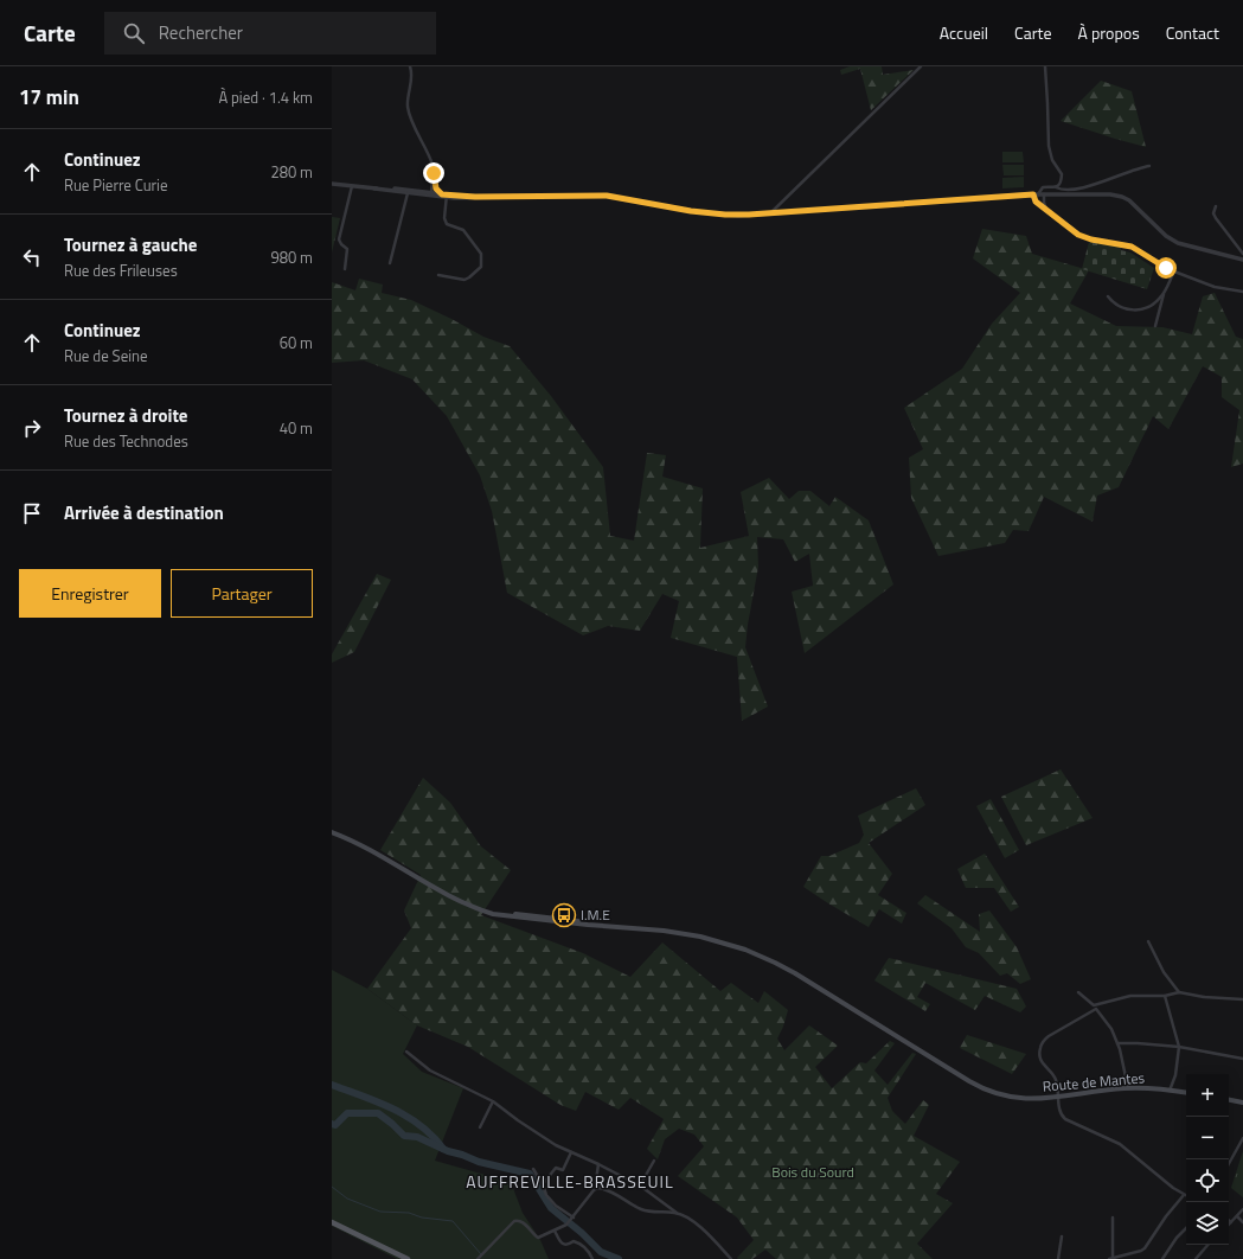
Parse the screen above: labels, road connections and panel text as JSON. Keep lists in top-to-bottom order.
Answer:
{
  "streets": {
    "main road": ["Route de Mantes"]
  },
  "districts": ["AUFFREVILLE-BRASSEUIL"],
  "parks": ["Bois du Sourd"],
  "places": {
    "bus stop": ["I.M.E"]
  },
  "page": {
    "header": "Carte",
    "search": "Rechercher",
    "nav": [
      "Accueil",
      "Carte",
      "À propos",
      "Contact"
    ],
    "heading": ["17 min", "À pied · 1.4 km"],
    "list": [
      ["Continuez", "Rue Pierre Curie", "280 m"],
      ["Tournez à gauche", "Rue des Frileuses", "980 m"],
      ["Continuez", "Rue de Seine", "60 m"],
      ["Tournez à droite", "Rue des Technodes", "40 m"],
      "Arrivée à destination"
    ],
    "buttons": ["Enregistrer", "Partager"],
    "map_buttons": ["+", "−"]
  }
}
